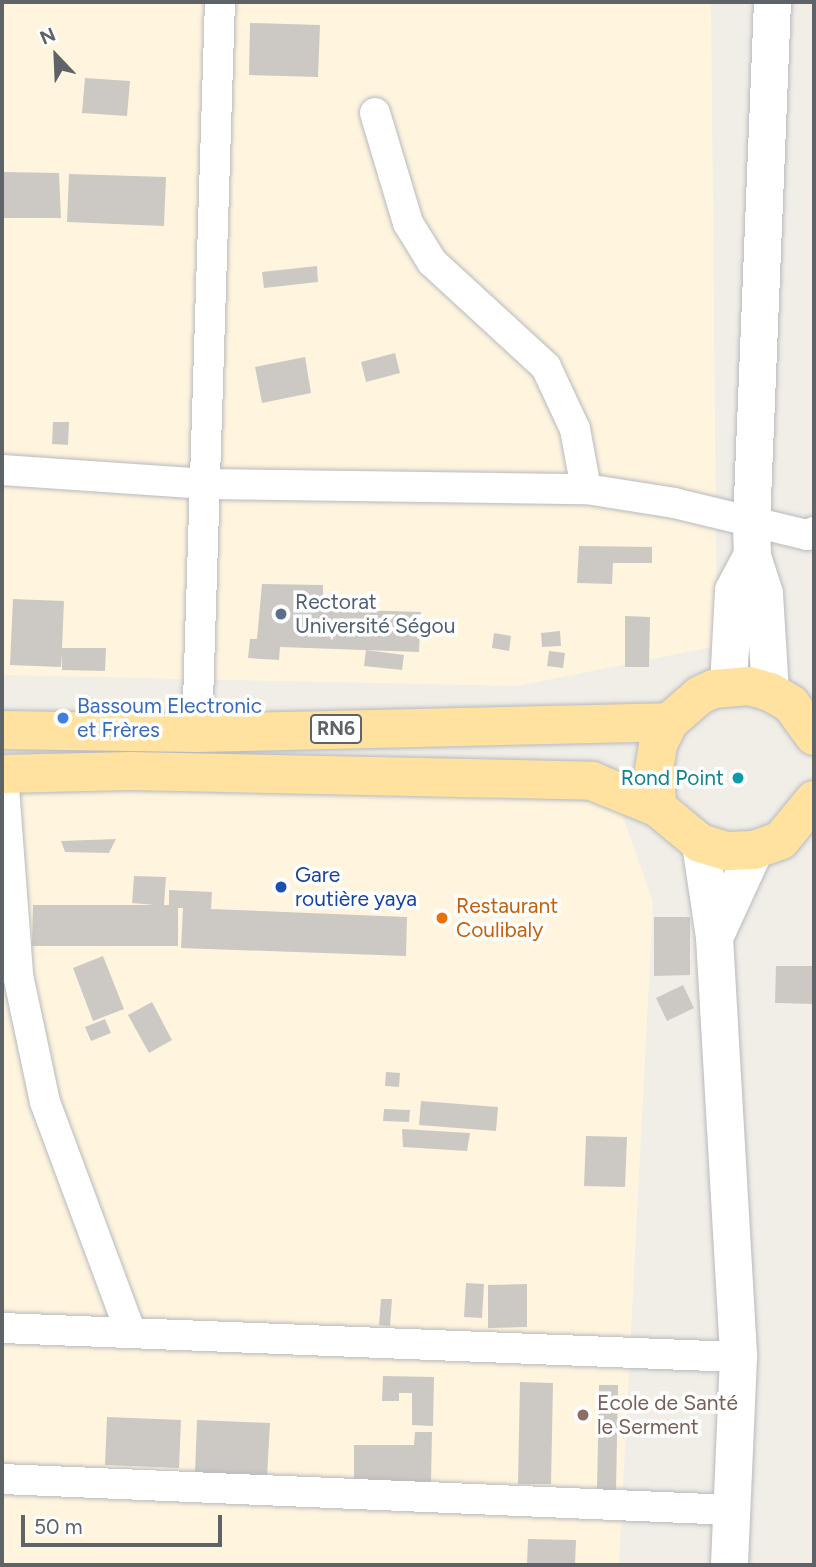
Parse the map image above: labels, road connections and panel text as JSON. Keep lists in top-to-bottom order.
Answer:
{
  "streets": {
    "highway": ["RN6"]
  },
  "places": [
    "Rectorat Université Ségou",
    "Bassoum Electronic et Frères",
    "Rond Point",
    "Gare routière yaya",
    "Restaurant Coulibaly",
    "Ecole de Santé le Serment"
  ],
  "scale_bar": "50 m",
  "north": "top left"
}
